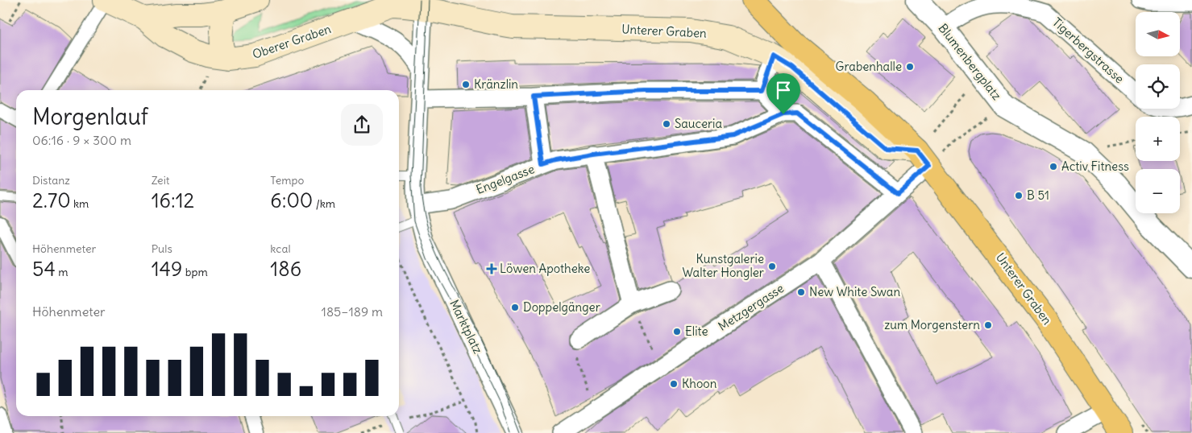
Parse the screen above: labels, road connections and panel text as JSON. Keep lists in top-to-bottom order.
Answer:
{
  "streets": {
    "main road": ["Unterer Graben", "Oberer Graben"],
    "street": [
      "Tigerbergstrasse",
      "Blumenbergplatz",
      "Engelgasse",
      "Metzgergasse",
      "Marktplatz"
    ]
  },
  "crossings": [
    ["Unterer Graben", "Oberer Graben"],
    ["Unterer Graben", "Blumenbergplatz"],
    ["Unterer Graben", "Metzgergasse"],
    ["Unterer Graben", "Marktplatz"],
    ["Oberer Graben", "Marktplatz"],
    ["Tigerbergstrasse", "Blumenbergplatz"],
    ["Blumenbergplatz", "Metzgergasse"],
    ["Engelgasse", "Marktplatz"]
  ],
  "places": {
    "other": [
      "Grabenhalle",
      "Kränzlin",
      "Sauceria",
      "Activ Fitness",
      "B 51",
      "Kunstgalerie Walter Hongler",
      "New White Swan",
      "Doppelgänger",
      "zum Morgenstern",
      "Elite",
      "Khoon"
    ],
    "health": ["Löwen Apotheke"]
  },
  "north": "right",
  "page": {
    "map_buttons": ["+", "−"],
    "heading": ["Morgenlauf", "06:16 · 9 × 300 m"],
    "stats": [
      ["Distanz", "2.70 km"],
      ["Zeit", "16:12"],
      ["Tempo", "6:00 /km"],
      ["Höhenmeter", "54 m"],
      ["Puls", "149 bpm"],
      ["kcal", "186"]
    ],
    "chart": ["Höhenmeter", "185–189 m"]
  }
}
